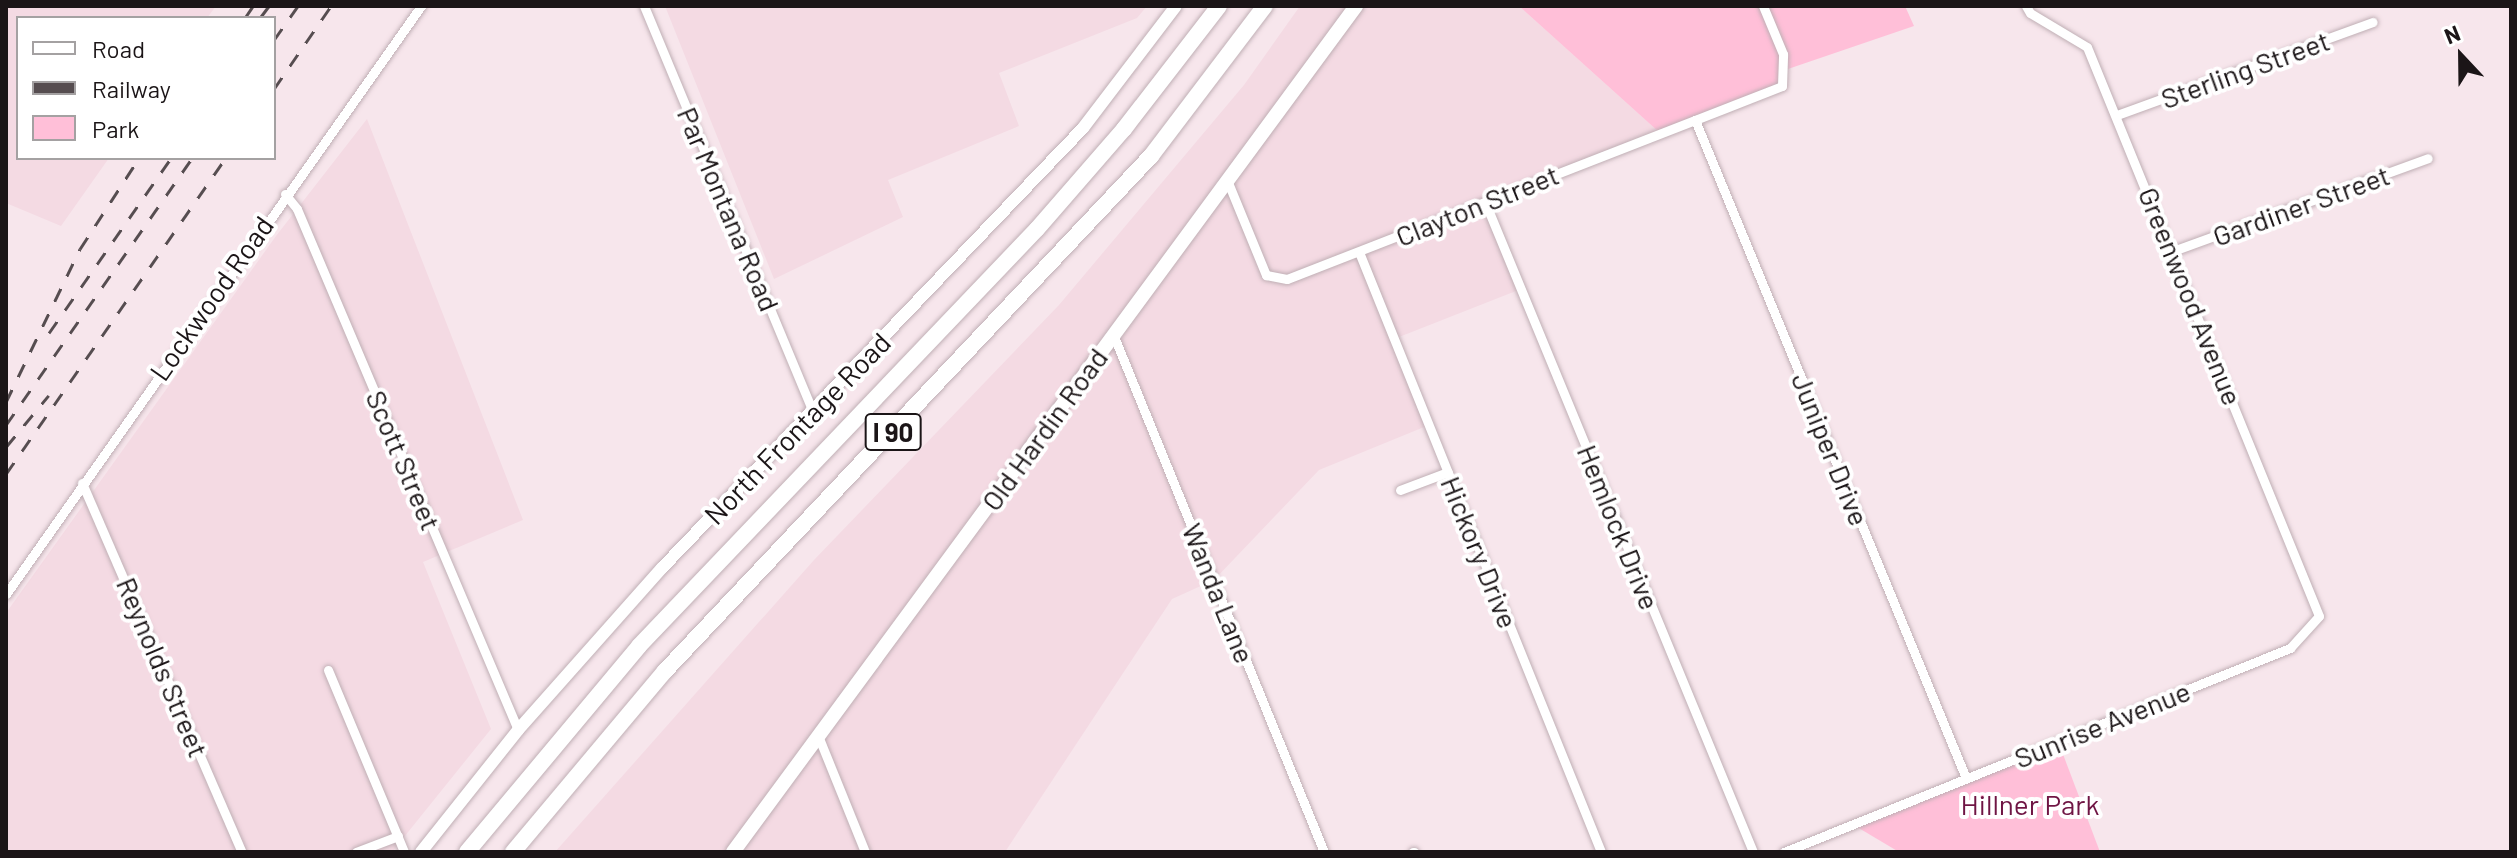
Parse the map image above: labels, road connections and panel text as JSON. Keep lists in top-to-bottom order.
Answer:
{
  "streets": {
    "highway": ["I 90"],
    "main road": ["Old Hardin Road"],
    "street": [
      "Sterling Street",
      "Clayton Street",
      "Gardiner Street",
      "Par Montana Road",
      "Greenwood Avenue",
      "Lockwood Road",
      "North Frontage Road",
      "Juniper Drive",
      "Scott Street",
      "Hemlock Drive",
      "Hickory Drive",
      "Wanda Lane",
      "Reynolds Street",
      "Sunrise Avenue"
    ]
  },
  "crossings": [
    ["Sterling Street", "Greenwood Avenue"],
    ["Clayton Street", "Old Hardin Road"],
    ["Clayton Street", "Juniper Drive"],
    ["Clayton Street", "Hemlock Drive"],
    ["Clayton Street", "Hickory Drive"],
    ["Gardiner Street", "Greenwood Avenue"],
    ["Par Montana Road", "North Frontage Road"],
    ["Greenwood Avenue", "Sunrise Avenue"],
    ["Lockwood Road", "Scott Street"],
    ["Lockwood Road", "Reynolds Street"],
    ["North Frontage Road", "Scott Street"],
    ["Old Hardin Road", "Wanda Lane"],
    ["Juniper Drive", "Sunrise Avenue"]
  ],
  "parks": ["Hillner Park"],
  "legend": ["Road", "Railway", "Park"],
  "north": "top"
}
